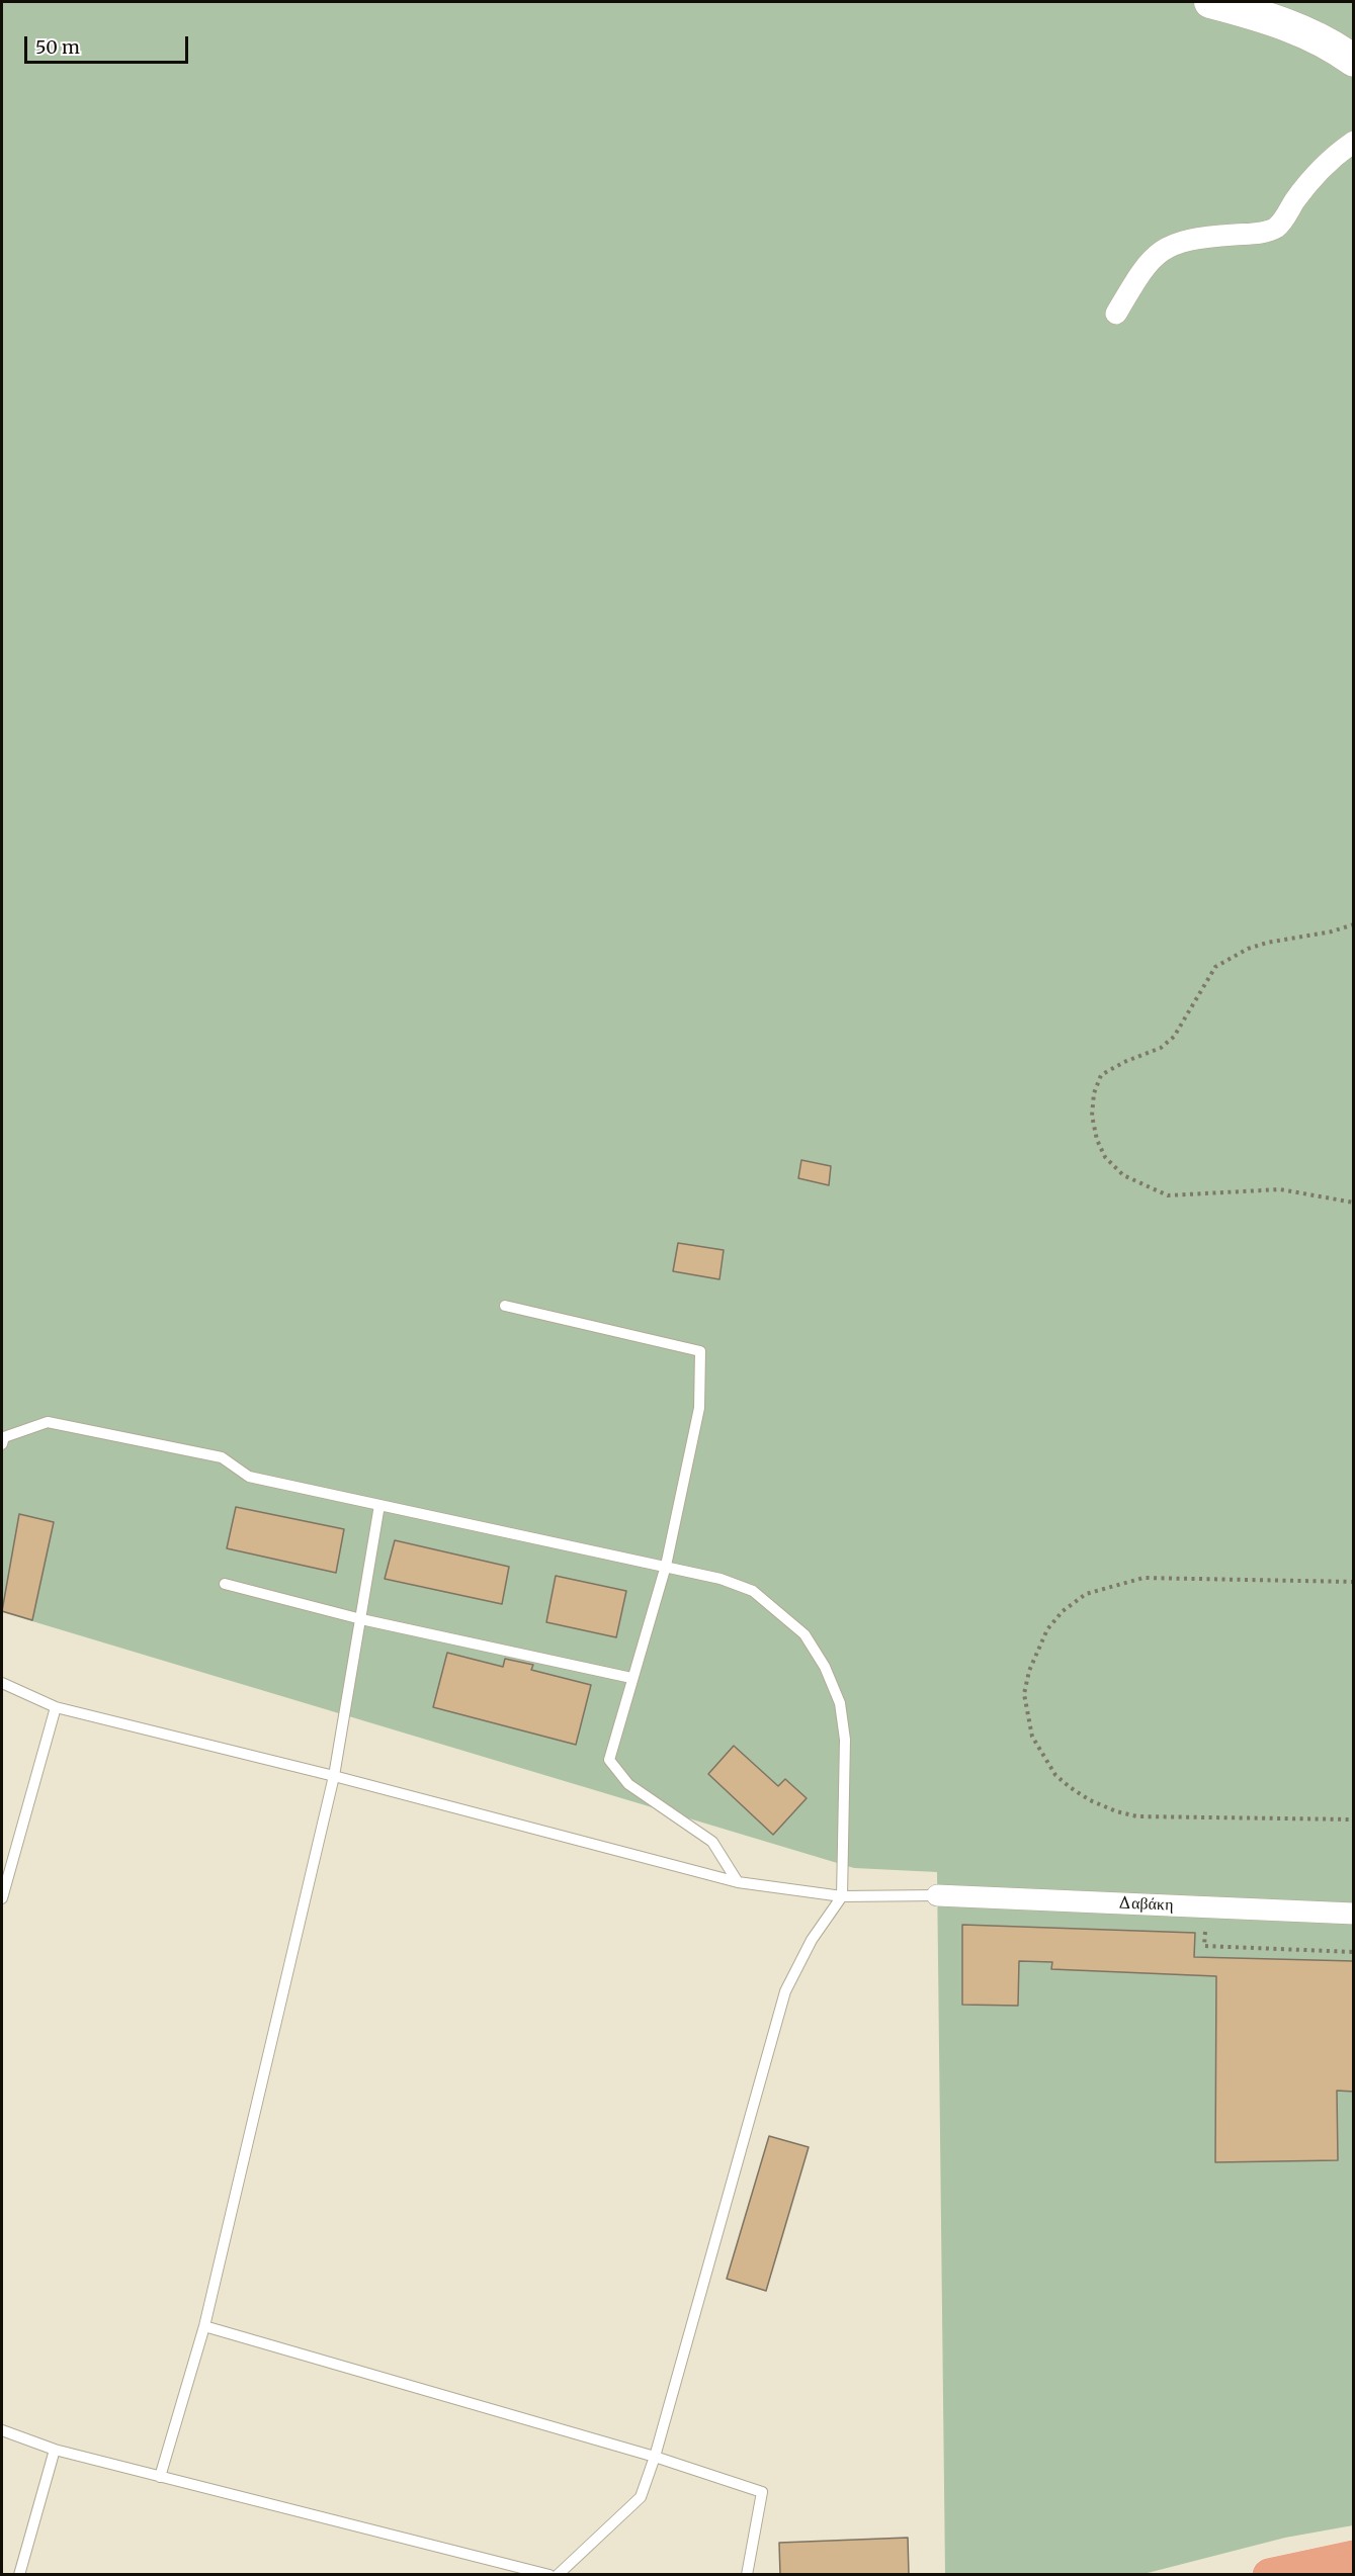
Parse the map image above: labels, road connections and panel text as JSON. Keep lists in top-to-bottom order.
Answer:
{
  "streets": {
    "street": ["Δαβάκη"]
  },
  "scale_bar": "50 m"
}
